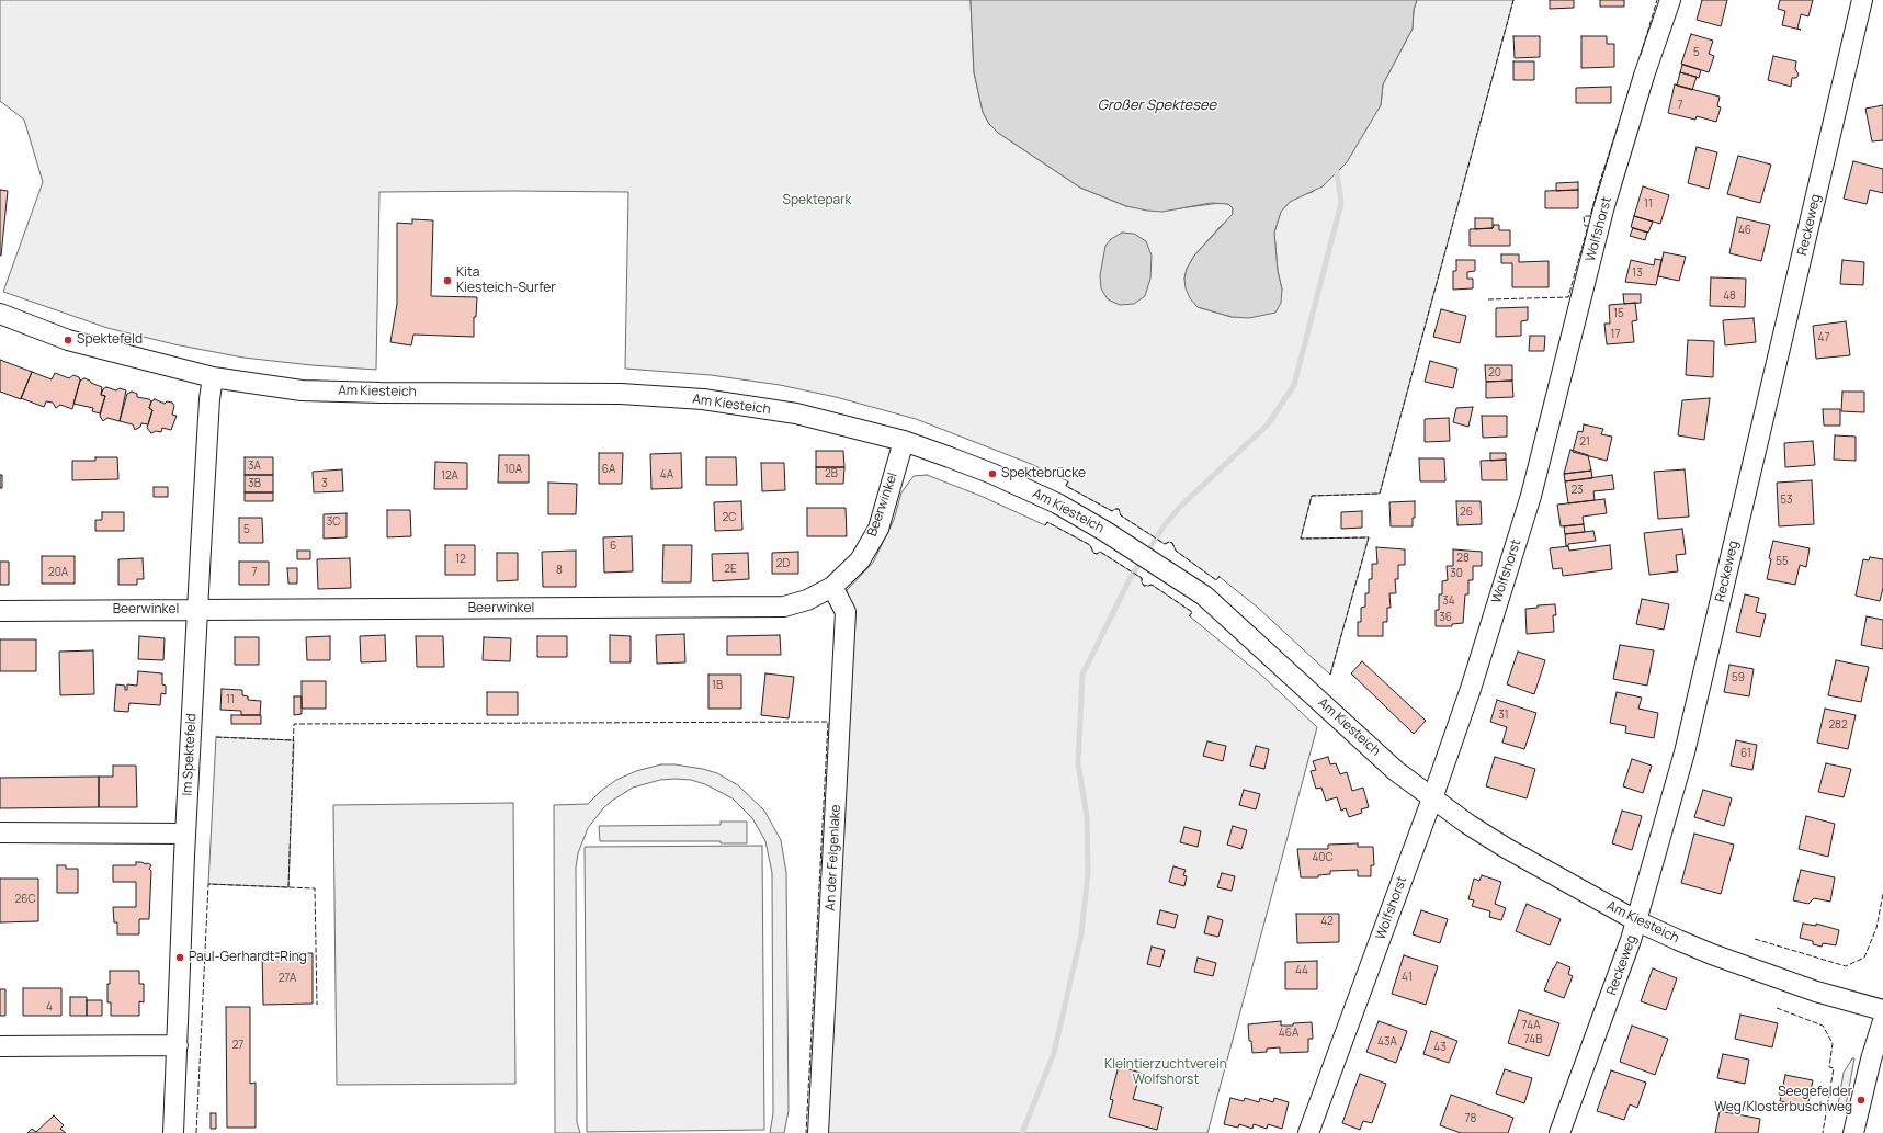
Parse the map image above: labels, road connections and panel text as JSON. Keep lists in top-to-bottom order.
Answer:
{
  "streets": {
    "street": [
      "Reckeweg",
      "Wolfshorst",
      "Am Kiesteich",
      "Beerwinkel",
      "Im Spektefeld",
      "An der Felgenlake"
    ]
  },
  "crossings": [
    ["Reckeweg", "Am Kiesteich"],
    ["Wolfshorst", "Am Kiesteich"],
    ["Am Kiesteich", "Beerwinkel"],
    ["Am Kiesteich", "Im Spektefeld"],
    ["Beerwinkel", "Im Spektefeld"],
    ["Beerwinkel", "An der Felgenlake"]
  ],
  "water": ["Großer Spektesee"],
  "parks": ["Spektepark", "Kleintierzuchtverein Wolfshorst"],
  "places": [
    "Kita Kiesteich-Surfer",
    "Spektefeld",
    "Spektebrücke",
    "Paul-Gerhardt-Ring",
    "Seegefelder Weg/Klosterbuschweg"
  ],
  "house_numbers": [
    "5",
    "7",
    "11",
    "46",
    "13",
    "48",
    "15",
    "17",
    "47",
    "20",
    "21",
    "3A",
    "10A",
    "6A",
    "2B",
    "4A",
    "12A",
    "3B",
    "3",
    "23",
    "53",
    "26",
    "2C",
    "3C",
    "5",
    "6",
    "28",
    "12",
    "55",
    "2D",
    "2E",
    "8",
    "20A",
    "7",
    "30",
    "34",
    "36",
    "59",
    "1B",
    "11",
    "31",
    "282",
    "61",
    "40C",
    "26C",
    "42",
    "44",
    "41",
    "27A",
    "4",
    "74A",
    "46A",
    "74B",
    "43A",
    "27",
    "43",
    "78"
  ]
}
